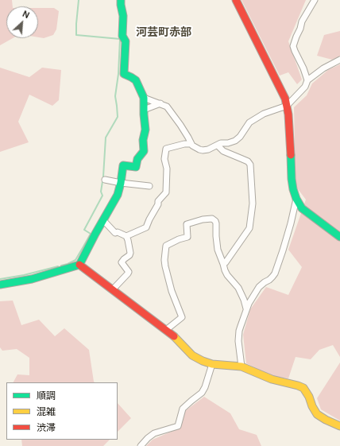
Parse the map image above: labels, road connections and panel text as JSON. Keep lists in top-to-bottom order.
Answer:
{
  "districts": ["河芸町赤部"],
  "legend": ["順調", "混雑", "渋滞"],
  "north": "top right"
}
